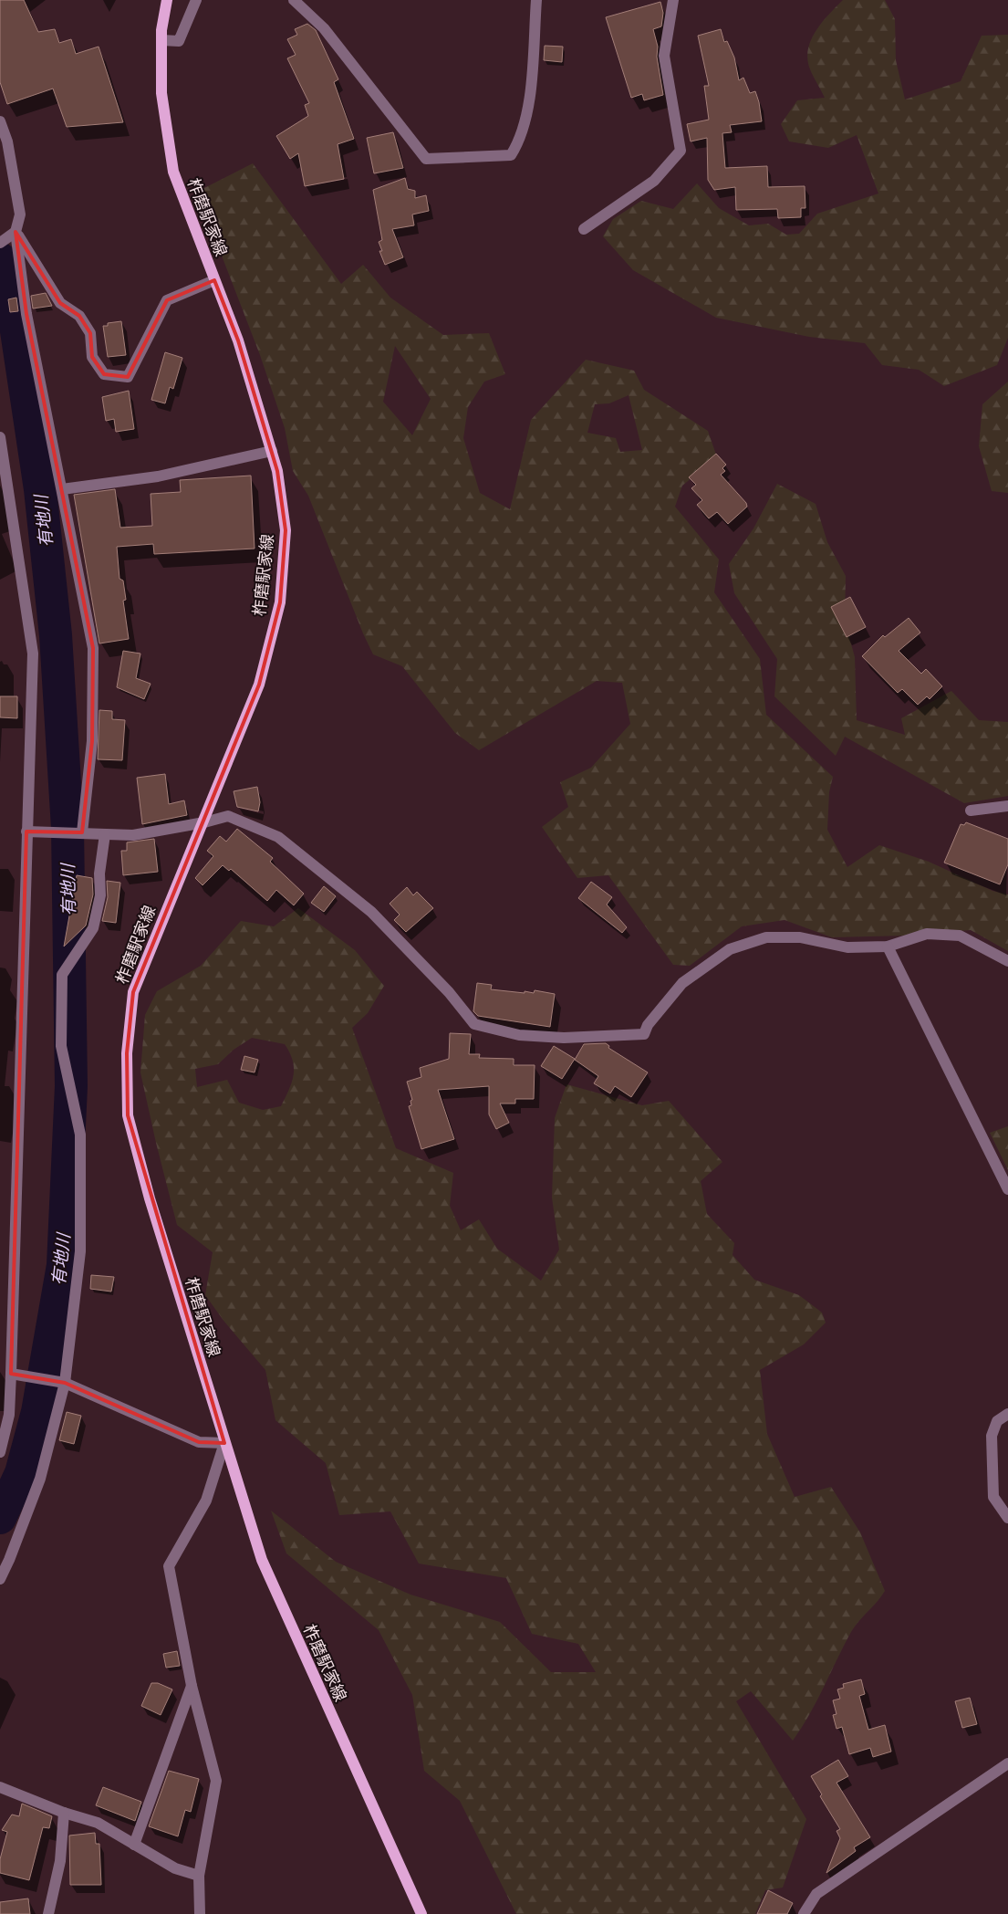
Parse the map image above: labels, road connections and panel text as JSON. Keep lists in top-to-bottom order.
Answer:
{
  "streets": {
    "main road": ["柞磨駅家線"]
  },
  "water": ["有地川"]
}
